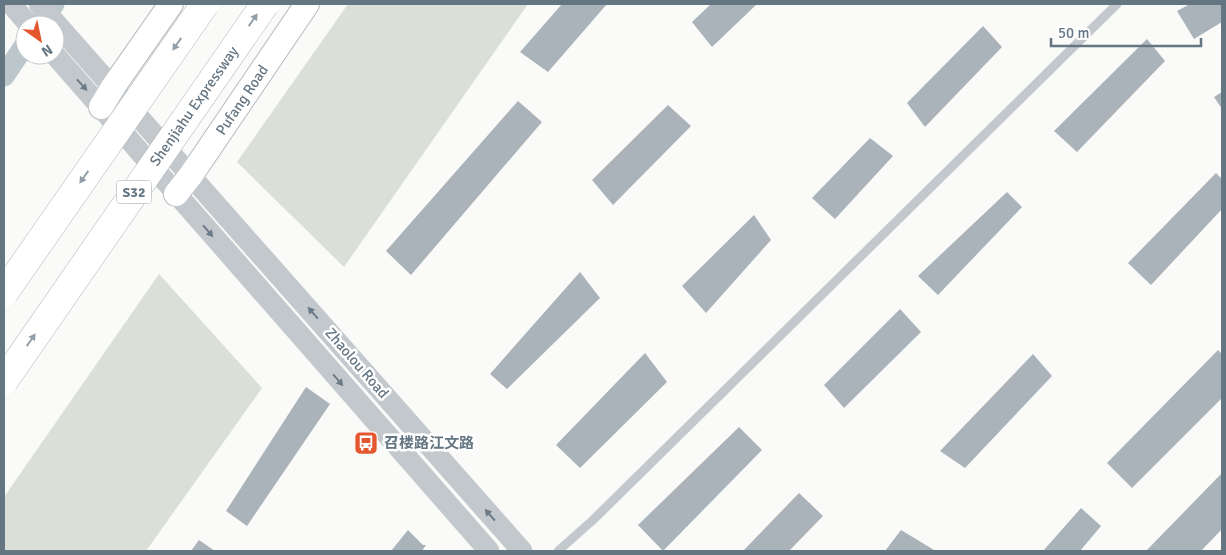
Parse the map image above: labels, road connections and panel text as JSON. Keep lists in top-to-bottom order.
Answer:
{
  "streets": {
    "highway": ["Shenjiahu Expressway", "S32"],
    "main road": ["Pufang Road"],
    "street": ["Zhaolou Road"]
  },
  "crossings": [
    ["Pufang Road", "Zhaolou Road"]
  ],
  "places": {
    "bus stop": ["召楼路江文路"]
  },
  "scale_bar": "50 m",
  "north": "bottom right"
}
